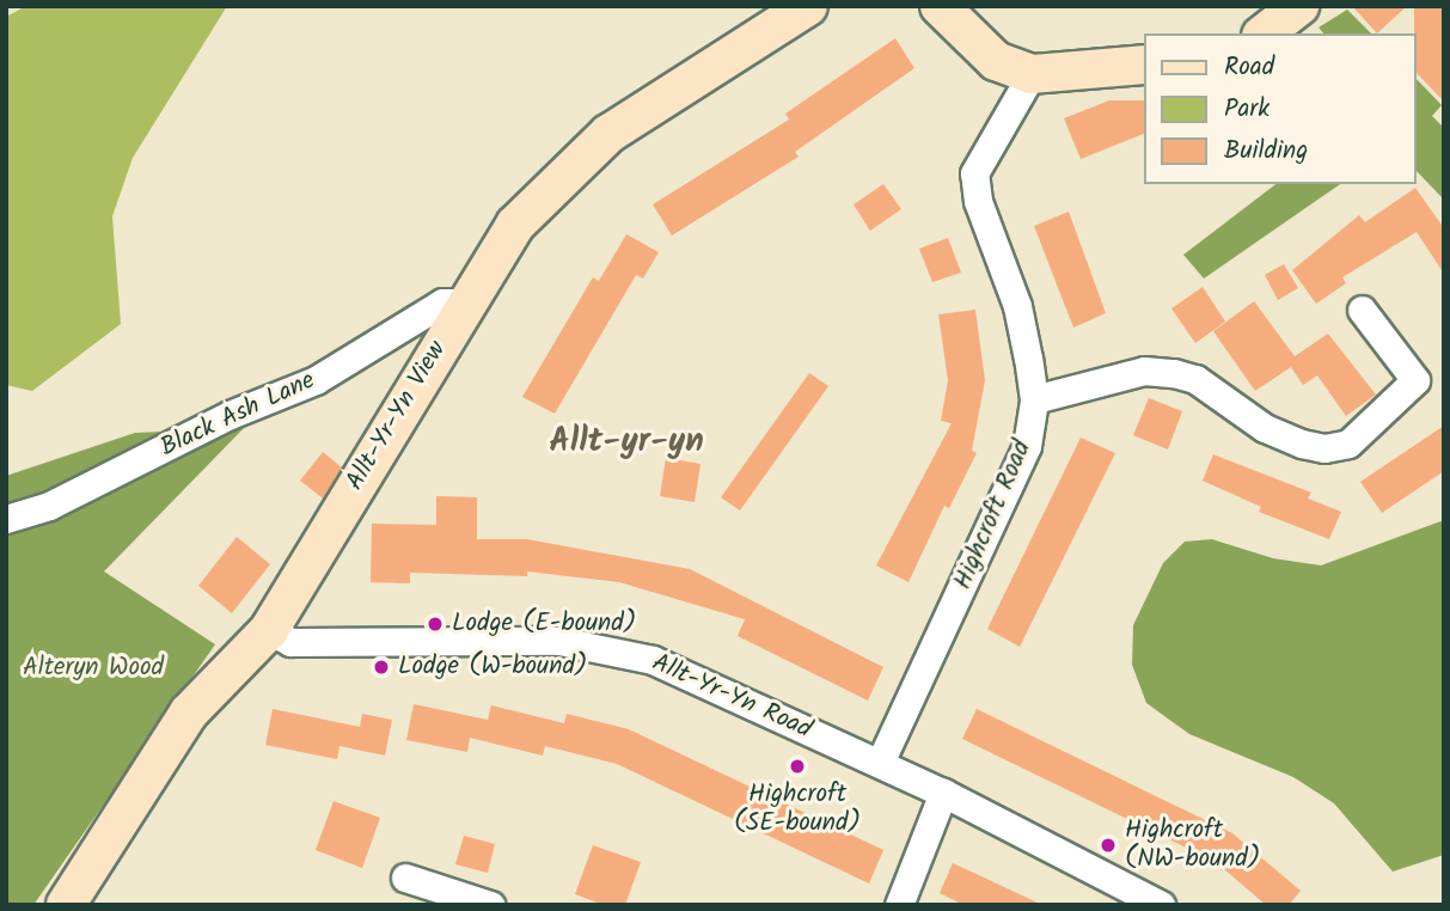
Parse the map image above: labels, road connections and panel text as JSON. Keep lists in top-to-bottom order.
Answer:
{
  "streets": {
    "street": [
      "Black Ash Lane",
      "Allt-Yr-Yn View",
      "Highcroft Road",
      "Allt-Yr-Yn Road"
    ]
  },
  "crossings": [
    ["Black Ash Lane", "Allt-Yr-Yn View"],
    ["Allt-Yr-Yn View", "Allt-Yr-Yn Road"],
    ["Highcroft Road", "Allt-Yr-Yn Road"]
  ],
  "districts": ["Allt-yr-yn"],
  "parks": ["Alteryn Wood"],
  "places": [
    "Lodge (E-bound)",
    "Lodge (W-bound)",
    "Highcroft (SE-bound)",
    "Highcroft (NW-bound)"
  ],
  "legend": ["Road", "Park", "Building"]
}
